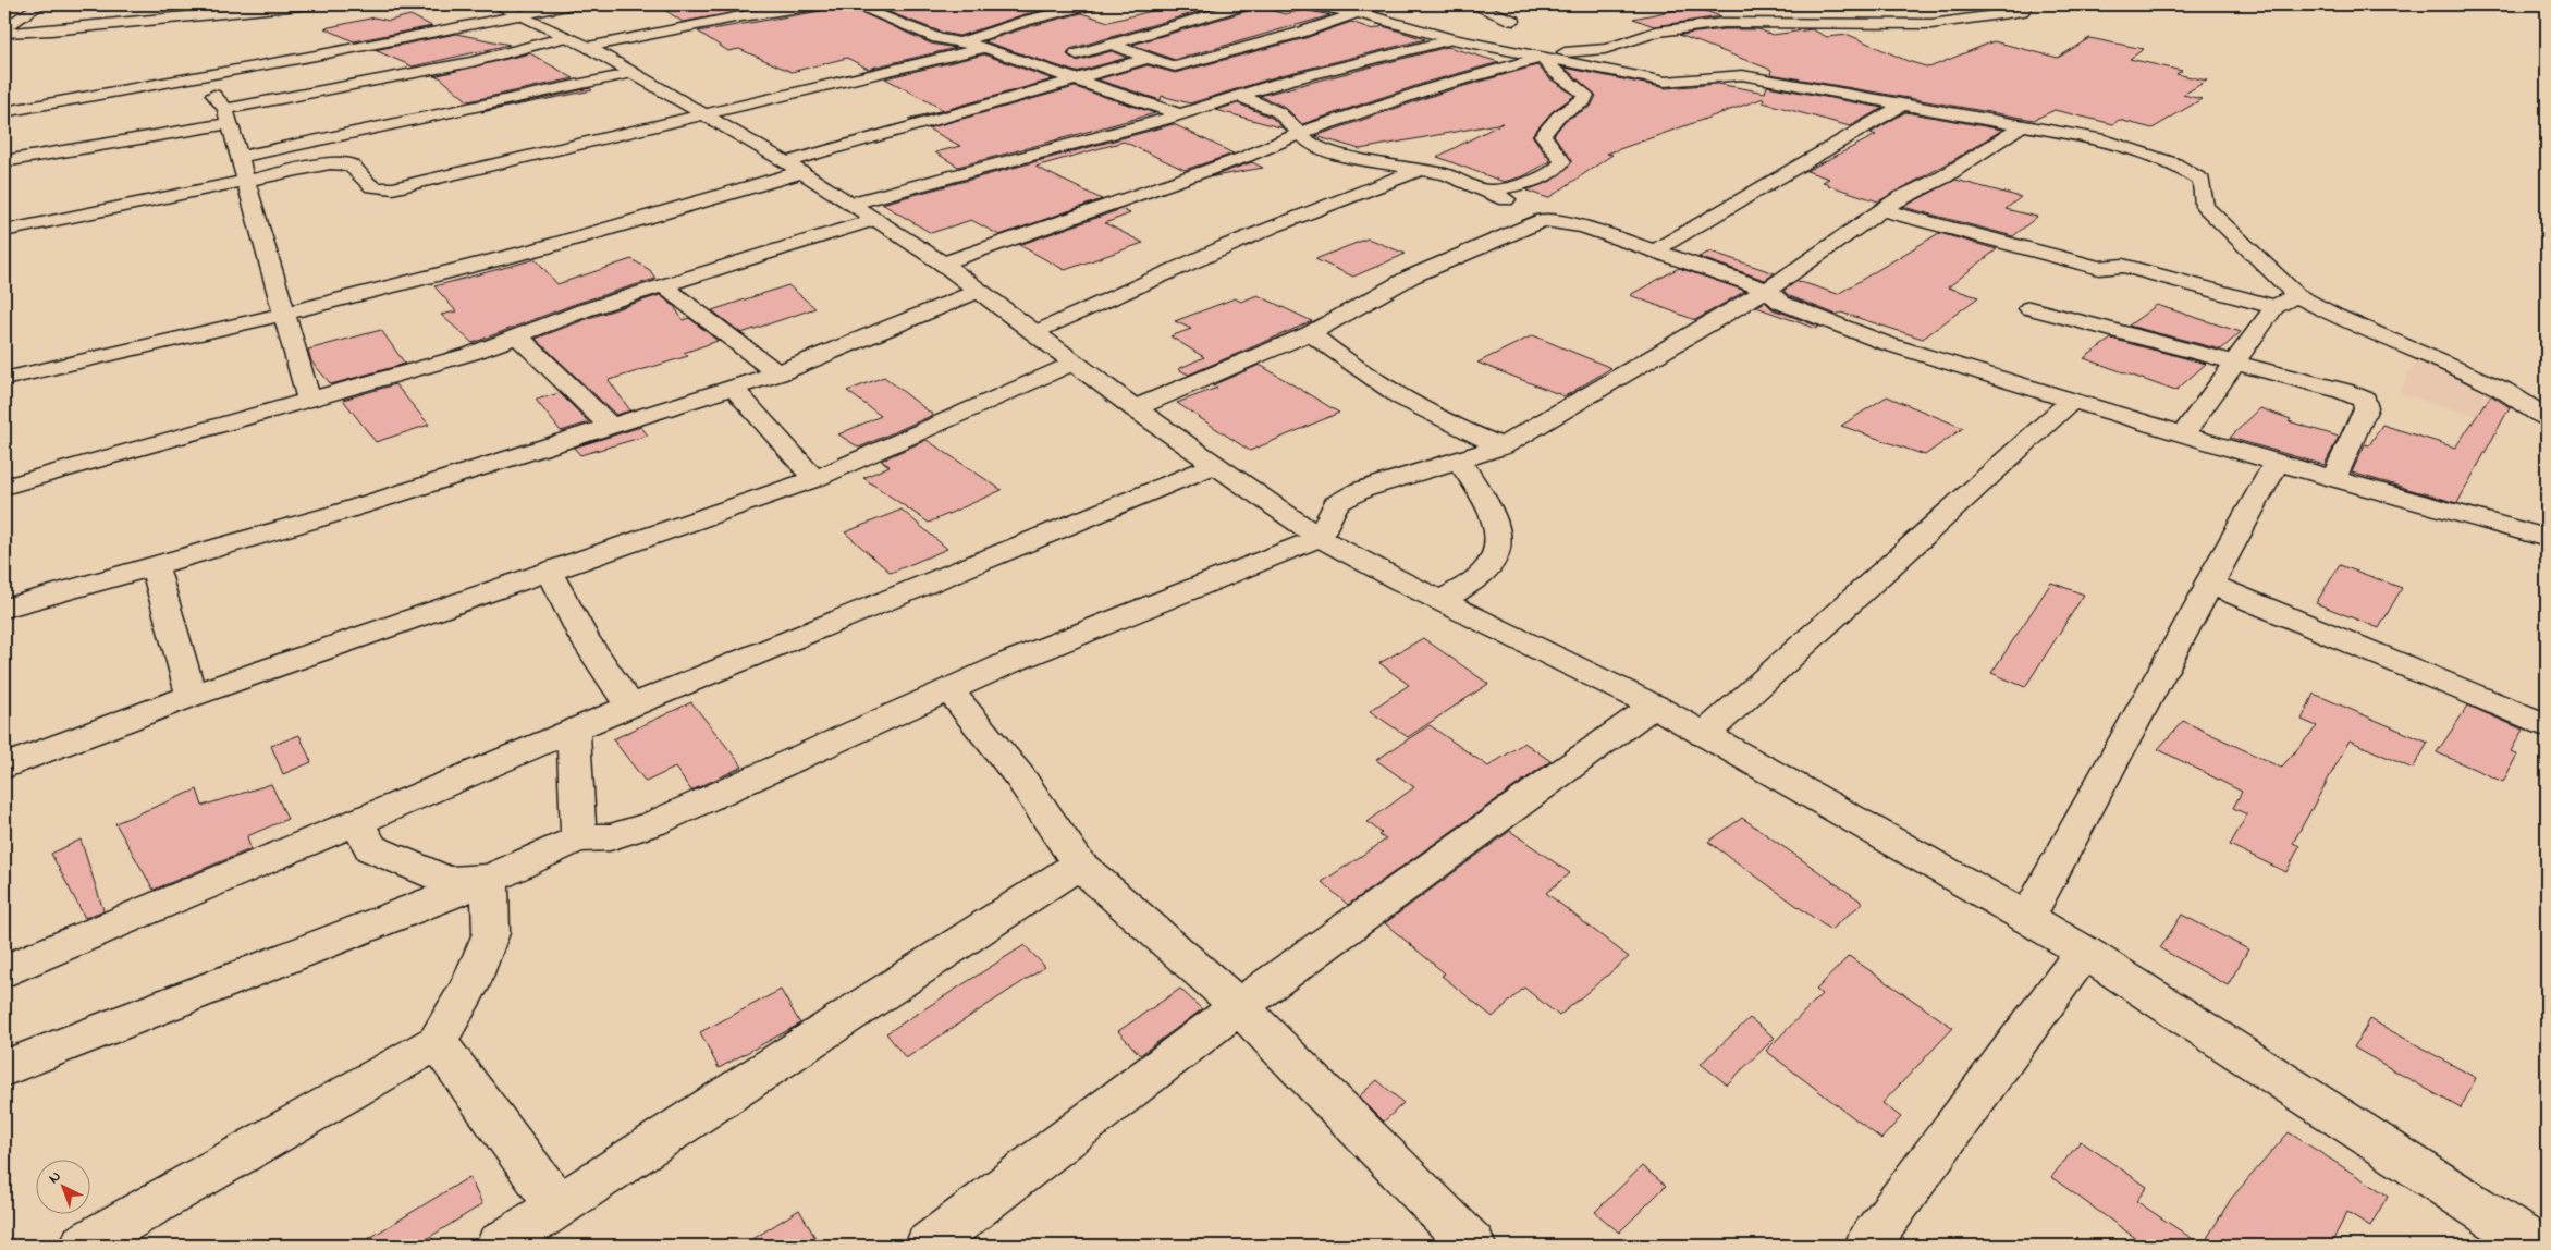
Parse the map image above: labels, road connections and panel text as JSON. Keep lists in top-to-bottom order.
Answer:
{
  "north": "top left"
}
